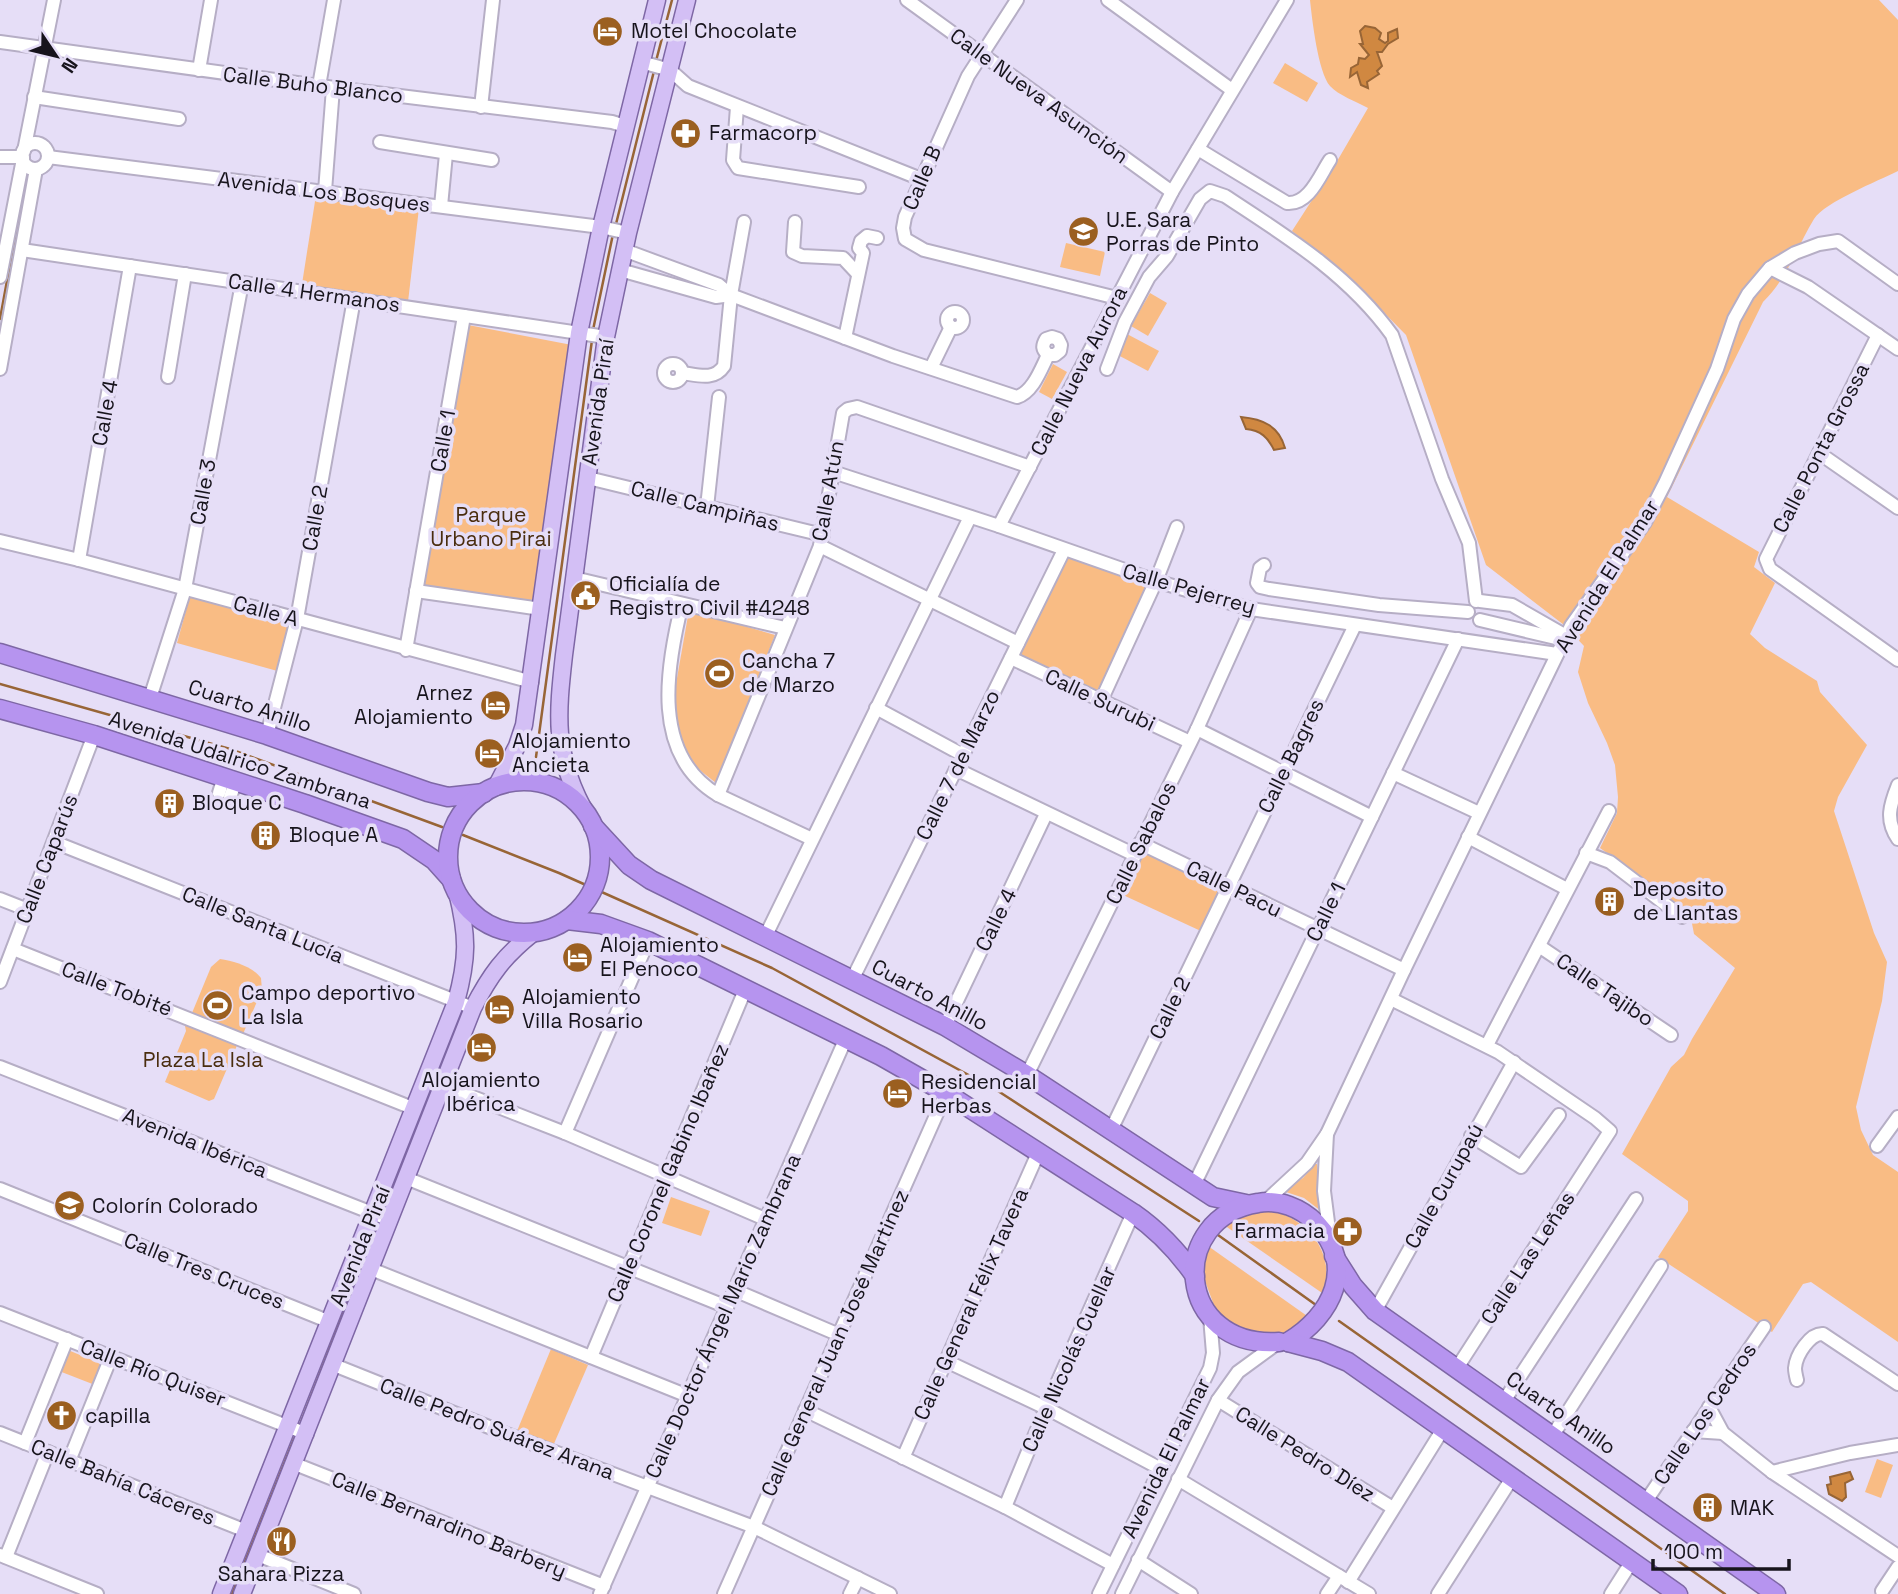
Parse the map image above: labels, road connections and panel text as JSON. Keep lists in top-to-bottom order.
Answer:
{
  "streets": {
    "highway": ["Cuarto Anillo", "Avenida Udalrico Zambrana"],
    "main road": ["Avenida Piraí"],
    "street": [
      "Calle Buho Blanco",
      "Calle Nueva Asunción",
      "Calle B",
      "Avenida Los Bosques",
      "Calle 4 Hermanos",
      "Calle Nueva Aurora",
      "Calle 4",
      "Calle 1",
      "Calle Ponta Grossa",
      "Calle Atún",
      "Calle 3",
      "Calle Campiñas",
      "Calle 2",
      "Avenida El Palmar",
      "Calle Pejerrey",
      "Calle A",
      "Calle Surubi",
      "Calle Bagres",
      "Calle 7 de Marzo",
      "Calle Sabalos",
      "Calle Caparús",
      "Calle Pacu",
      "Calle Santa Lucía",
      "Calle Tobité",
      "Calle Tajibo",
      "Avenida Ibérica",
      "Calle Coronel Gabino Ibañez",
      "Calle Curupaú",
      "Calle Las Leñas",
      "Calle Tres Cruces",
      "Calle General Félix Tavera",
      "Calle Doctor Ángel Mario Zambrana",
      "Calle General Juan José Martinez",
      "Calle Nicolás Cuellar",
      "Calle Río Quiser",
      "Calle Los Cedros",
      "Calle Pedro Suárez Arana",
      "Calle Pedro Díez",
      "Calle Bahía Cáceres",
      "Calle Bernardino Barbery"
    ]
  },
  "crossings": [
    ["Calle Buho Blanco", "Avenida Piraí"],
    ["Calle Nueva Asunción", "Calle B"],
    ["Calle Nueva Asunción", "Calle Nueva Aurora"],
    ["Calle B", "Calle Nueva Aurora"],
    ["Avenida Los Bosques", "Avenida Piraí"],
    ["Calle 4 Hermanos", "Avenida Piraí"],
    ["Calle 4 Hermanos", "Calle 4"],
    ["Calle 4 Hermanos", "Calle 1"],
    ["Calle 4 Hermanos", "Calle 3"],
    ["Calle 4 Hermanos", "Calle 2"],
    ["Calle Nueva Aurora", "Calle Atún"],
    ["Calle Nueva Aurora", "Calle Pejerrey"],
    ["Avenida Piraí", "Calle Campiñas"],
    ["Avenida Piraí", "Calle A"],
    ["Avenida Piraí", "Cuarto Anillo"],
    ["Avenida Piraí", "Avenida Udalrico Zambrana"],
    ["Avenida Piraí", "Calle Santa Lucía"],
    ["Avenida Piraí", "Calle Tobité"],
    ["Avenida Piraí", "Avenida Ibérica"],
    ["Avenida Piraí", "Calle Tres Cruces"],
    ["Avenida Piraí", "Calle Río Quiser"],
    ["Avenida Piraí", "Calle Pedro Suárez Arana"],
    ["Avenida Piraí", "Calle Bahía Cáceres"],
    ["Avenida Piraí", "Calle Bernardino Barbery"],
    ["Calle 4", "Calle A"],
    ["Calle 4", "Cuarto Anillo"],
    ["Calle 4", "Calle Pacu"],
    ["Calle 1", "Calle Pejerrey"],
    ["Calle 1", "Calle A"],
    ["Calle 1", "Cuarto Anillo"],
    ["Calle 1", "Calle Pacu"],
    ["Calle Atún", "Calle Campiñas"],
    ["Calle Atún", "Calle Pejerrey"],
    ["Calle 3", "Calle A"],
    ["Calle 3", "Cuarto Anillo"],
    ["Calle Campiñas", "Calle 7 de Marzo"],
    ["Calle 2", "Calle A"],
    ["Calle 2", "Cuarto Anillo"],
    ["Calle 2", "Calle Bagres"],
    ["Calle 2", "Calle Pacu"],
    ["Avenida El Palmar", "Calle Pejerrey"],
    ["Avenida El Palmar", "Cuarto Anillo"],
    ["Avenida El Palmar", "Calle Pacu"],
    ["Avenida El Palmar", "Calle Las Leñas"],
    ["Avenida El Palmar", "Calle Pedro Díez"],
    ["Calle Pejerrey", "Calle Bagres"],
    ["Calle Pejerrey", "Calle 7 de Marzo"],
    ["Calle Pejerrey", "Calle Sabalos"],
    ["Calle Surubi", "Calle 7 de Marzo"],
    ["Calle Surubi", "Calle Sabalos"],
    ["Cuarto Anillo", "Avenida Udalrico Zambrana"],
    ["Cuarto Anillo", "Calle 7 de Marzo"],
    ["Cuarto Anillo", "Calle Sabalos"],
    ["Cuarto Anillo", "Calle Curupaú"],
    ["Cuarto Anillo", "Calle Las Leñas"],
    ["Cuarto Anillo", "Calle Los Cedros"],
    ["Calle Bagres", "Calle Pacu"],
    ["Avenida Udalrico Zambrana", "Calle Caparús"],
    ["Calle 7 de Marzo", "Calle Pacu"],
    ["Calle Sabalos", "Calle Pacu"],
    ["Calle Caparús", "Calle Santa Lucía"],
    ["Calle Caparús", "Calle Tobité"],
    ["Calle Curupaú", "Calle Las Leñas"],
    ["Calle Doctor Ángel Mario Zambrana", "Calle Pedro Suárez Arana"],
    ["Calle Doctor Ángel Mario Zambrana", "Calle Bernardino Barbery"],
    ["Calle General Juan José Martinez", "Calle Pedro Suárez Arana"]
  ],
  "parks": ["Parque Urbano Pirai", "Plaza La Isla"],
  "places": {
    "hotel": [
      "Motel Chocolate",
      "Arnez Alojamiento",
      "Alojamiento Ancieta",
      "Alojamiento El Penoco",
      "Alojamiento Villa Rosario",
      "Alojamiento Ibérica",
      "Residencial Herbas"
    ],
    "pharmacy": ["Farmacorp", "Farmacia"],
    "school or university": ["U.E. Sara Porras de Pinto", "Colorín Colorado"],
    "public building": ["Oficialía de Registro Civil #4248"],
    "sports": ["Cancha 7 de Marzo", "Campo deportivo La Isla"],
    "building": [
      "Bloque C",
      "Bloque A",
      "Deposito de Llantas",
      "MAK"
    ],
    "church": ["capilla"],
    "restaurant": ["Sahara Pizza"]
  },
  "scale_bar": "100 m",
  "north": "bottom right"
}
